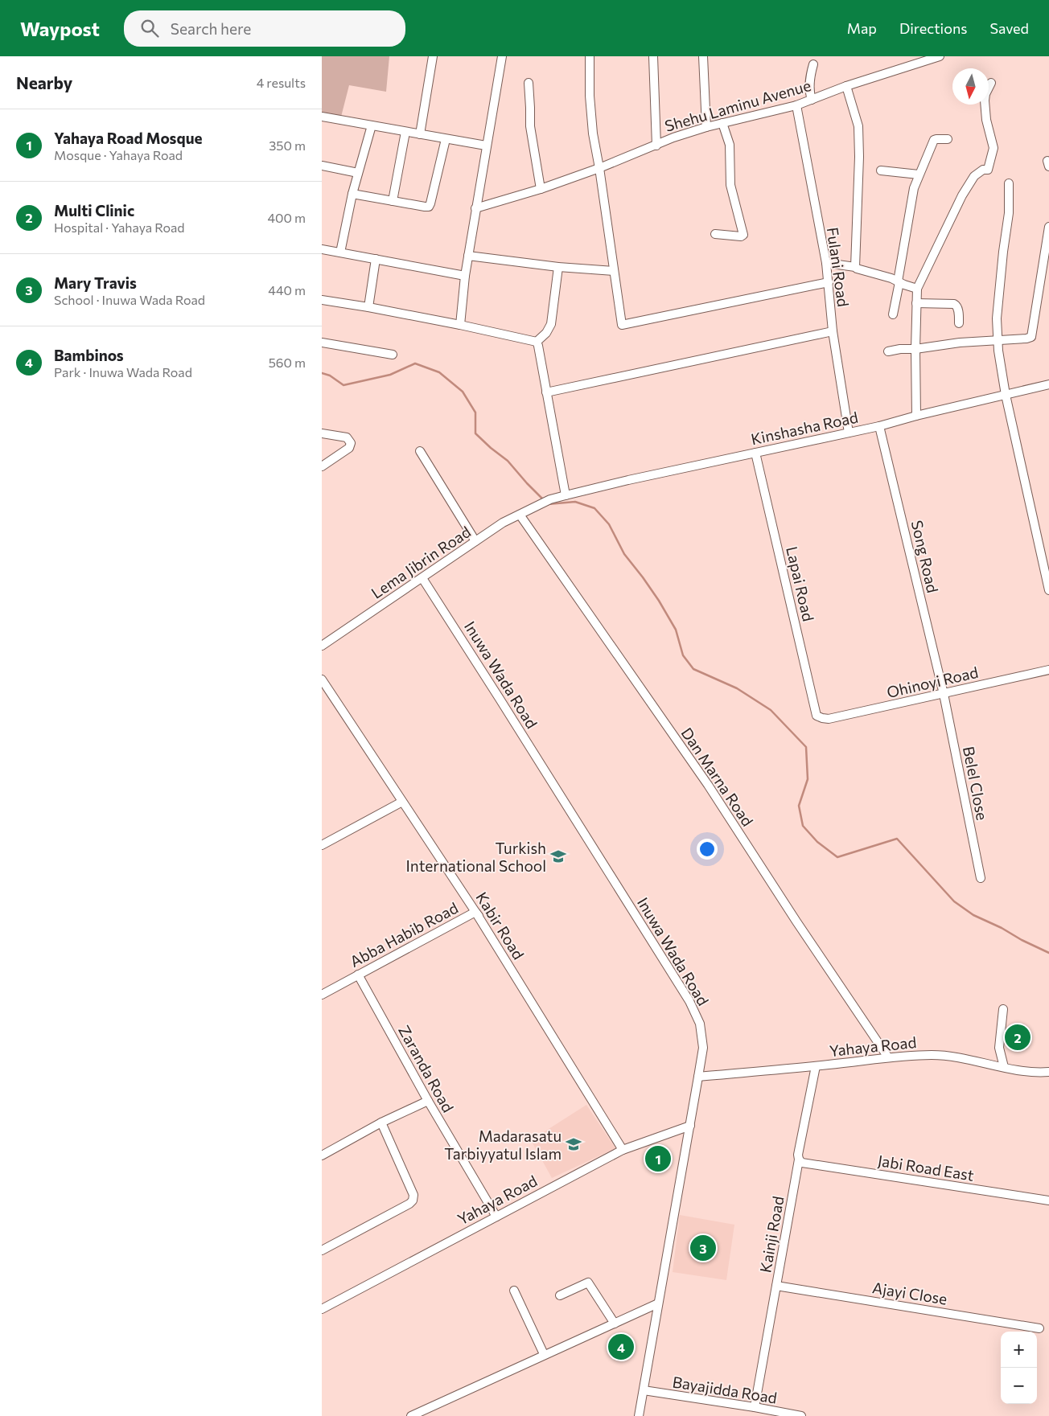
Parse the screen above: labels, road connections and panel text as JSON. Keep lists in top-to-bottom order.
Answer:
{
  "streets": {
    "street": [
      "Shehu Laminu Avenue",
      "Fulani Road",
      "Kinshasha Road",
      "Song Road",
      "Lema Jibrin Road",
      "Lapai Road",
      "Inuwa Wada Road",
      "Ohinoyi Road",
      "Dan Marna Road",
      "Belel Close",
      "Kabir Road",
      "Abba Habib Road",
      "Yahaya Road",
      "Zaranda Road",
      "Jabi Road East",
      "Kainji Road",
      "Ajayi Close",
      "Bayajidda Road"
    ]
  },
  "crossings": [
    ["Shehu Laminu Avenue", "Fulani Road"],
    ["Fulani Road", "Kinshasha Road"],
    ["Kinshasha Road", "Song Road"],
    ["Kinshasha Road", "Lema Jibrin Road"],
    ["Kinshasha Road", "Lapai Road"],
    ["Song Road", "Ohinoyi Road"],
    ["Song Road", "Belel Close"],
    ["Lema Jibrin Road", "Inuwa Wada Road"],
    ["Lema Jibrin Road", "Dan Marna Road"],
    ["Lapai Road", "Ohinoyi Road"],
    ["Inuwa Wada Road", "Yahaya Road"],
    ["Inuwa Wada Road", "Bayajidda Road"],
    ["Ohinoyi Road", "Belel Close"],
    ["Dan Marna Road", "Yahaya Road"],
    ["Kabir Road", "Abba Habib Road"],
    ["Kabir Road", "Yahaya Road"],
    ["Abba Habib Road", "Zaranda Road"],
    ["Yahaya Road", "Zaranda Road"],
    ["Yahaya Road", "Kainji Road"],
    ["Jabi Road East", "Kainji Road"],
    ["Kainji Road", "Ajayi Close"],
    ["Kainji Road", "Bayajidda Road"]
  ],
  "places": {
    "school or university": ["Turkish International School", "Madarasatu Tarbiyyatul Islam"]
  },
  "north": "bottom",
  "page": {
    "header": "Waypost",
    "search": "Search here",
    "nav": ["Map", "Directions", "Saved"],
    "heading": ["Nearby", "4 results"],
    "list": [
      {
        "mark": "1",
        "name": "Yahaya Road Mosque",
        "note": "Mosque · Yahaya Road",
        "value": "350 m"
      },
      {
        "mark": "2",
        "name": "Multi Clinic",
        "note": "Hospital · Yahaya Road",
        "value": "400 m"
      },
      {
        "mark": "3",
        "name": "Mary Travis",
        "note": "School · Inuwa Wada Road",
        "value": "440 m"
      },
      {
        "mark": "4",
        "name": "Bambinos",
        "note": "Park · Inuwa Wada Road",
        "value": "560 m"
      }
    ],
    "pins": [
      "2",
      "1",
      "3",
      "4"
    ],
    "map_buttons": ["+", "−"]
  }
}
